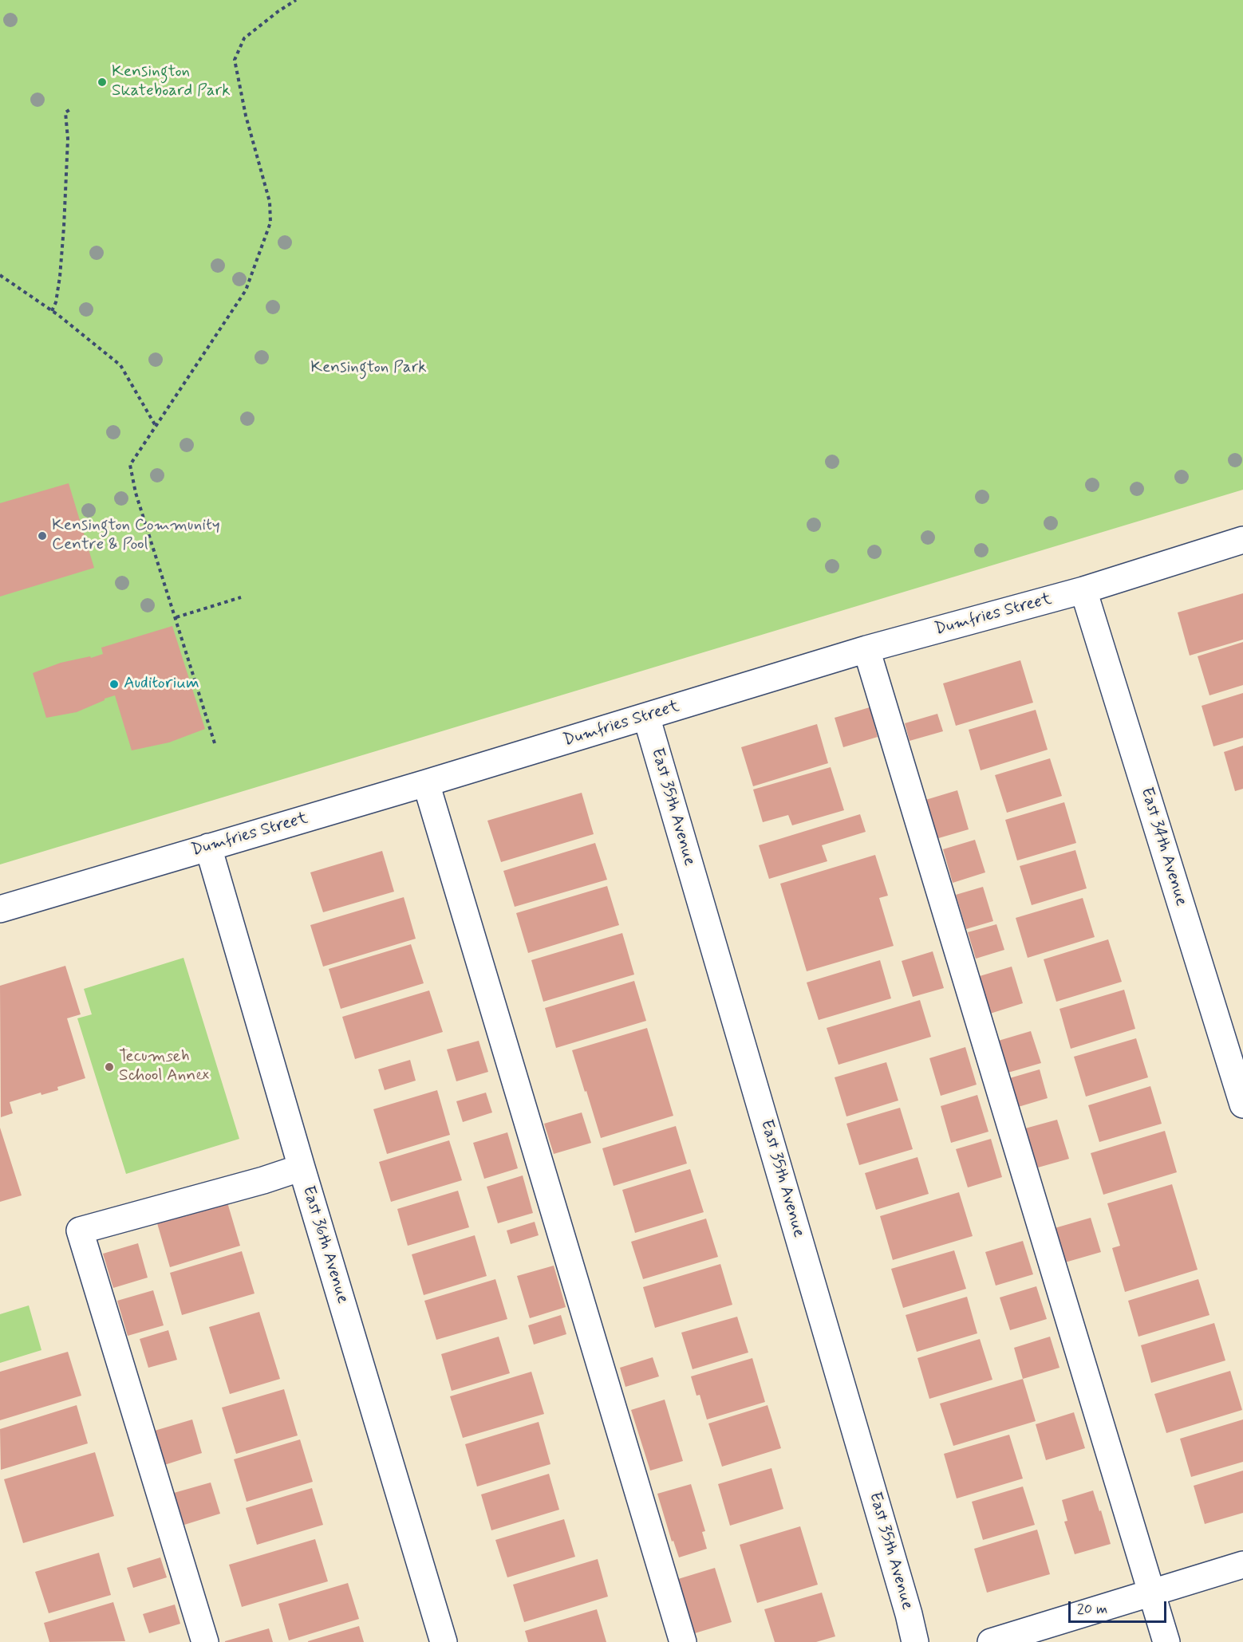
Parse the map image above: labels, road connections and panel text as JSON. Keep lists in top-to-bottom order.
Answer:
{
  "streets": {
    "street": [
      "Dumfries Street",
      "East 35th Avenue",
      "East 34th Avenue",
      "East 36th Avenue"
    ]
  },
  "crossings": [
    ["Dumfries Street", "East 35th Avenue"],
    ["Dumfries Street", "East 34th Avenue"],
    ["Dumfries Street", "East 36th Avenue"]
  ],
  "parks": ["Kensington Park"],
  "places": [
    "Kensington Skateboard Park",
    "Kensington Community Centre & Pool",
    "Auditorium",
    "Tecumseh School Annex"
  ],
  "scale_bar": "20 m"
}
